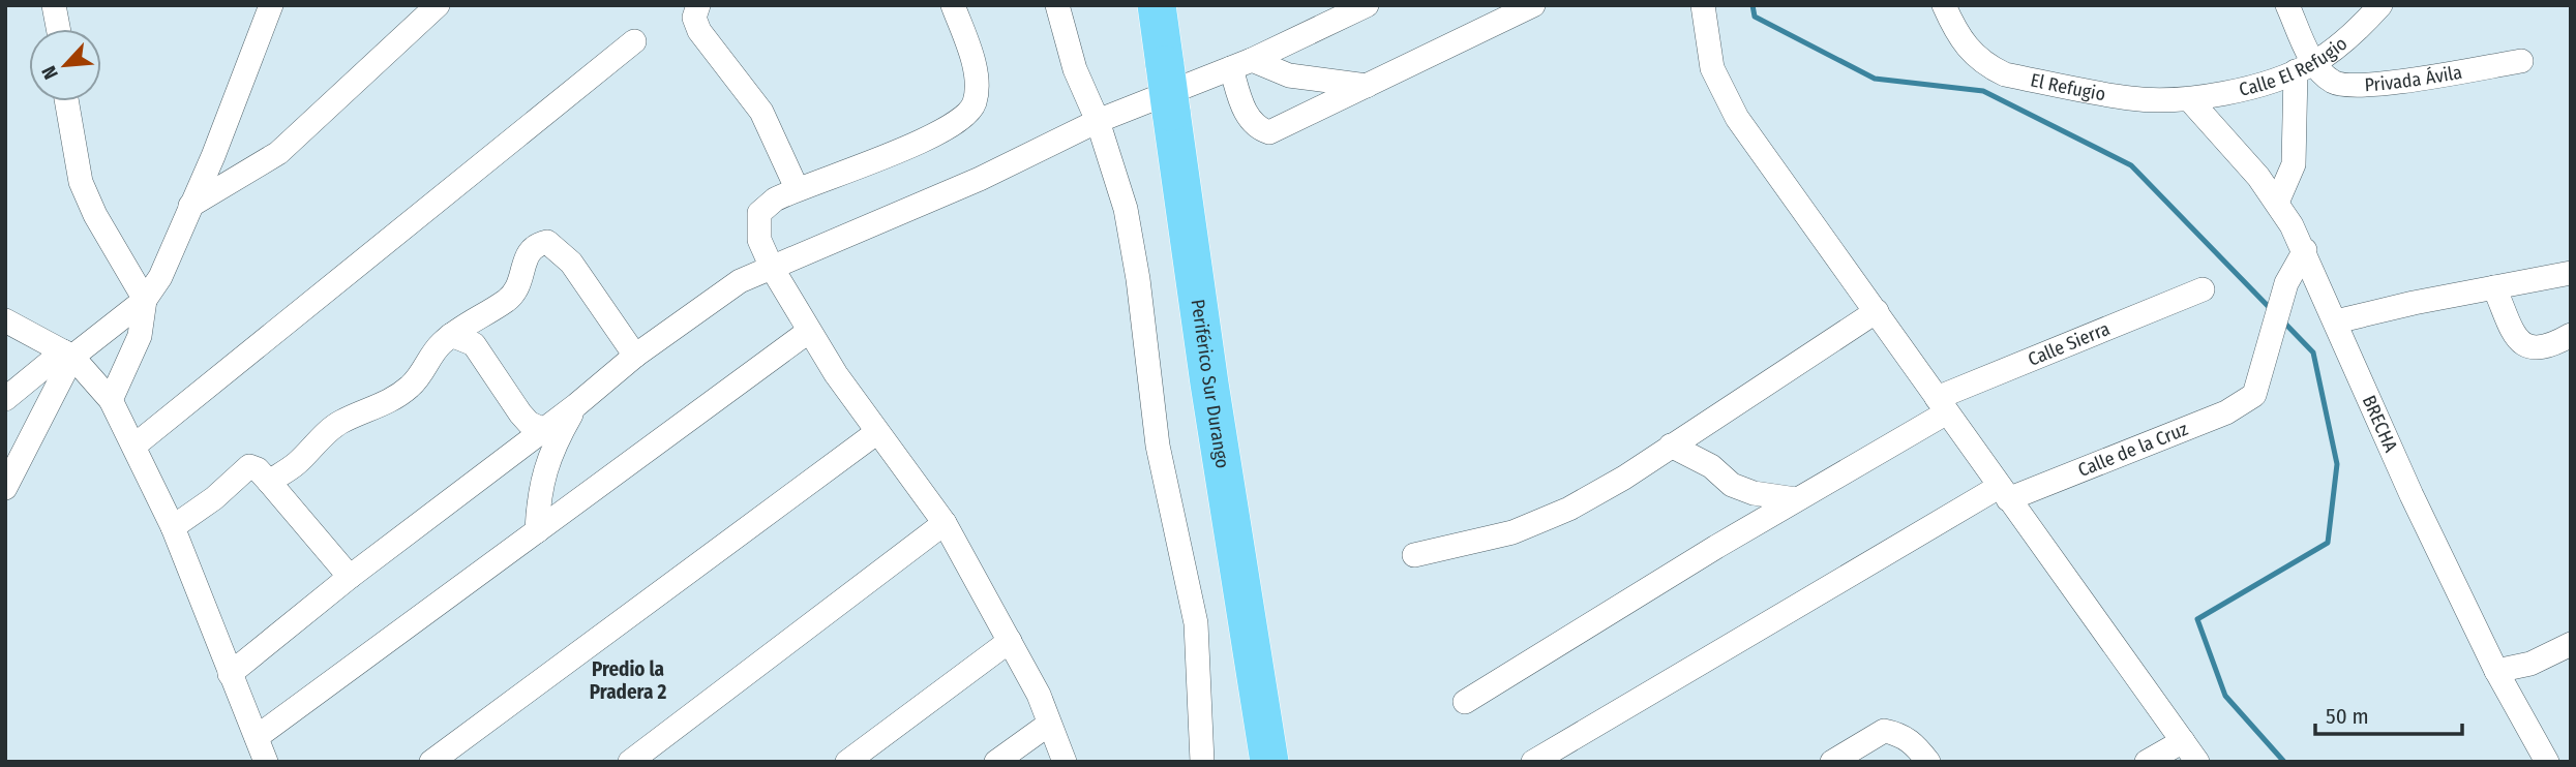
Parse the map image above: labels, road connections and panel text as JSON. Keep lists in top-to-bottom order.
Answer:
{
  "streets": {
    "highway": ["Periférico Sur Durango"],
    "street": [
      "Calle El Refugio",
      "Privada Ávila",
      "El Refugio",
      "Calle Sierra",
      "BRECHA",
      "Calle de la Cruz"
    ]
  },
  "crossings": [
    ["Calle El Refugio", "Privada Ávila"],
    ["Calle El Refugio", "El Refugio"],
    ["Calle El Refugio", "BRECHA"],
    ["El Refugio", "BRECHA"],
    ["BRECHA", "Calle de la Cruz"]
  ],
  "districts": ["Predio la Pradera 2"],
  "scale_bar": "50 m",
  "north": "bottom left"
}
